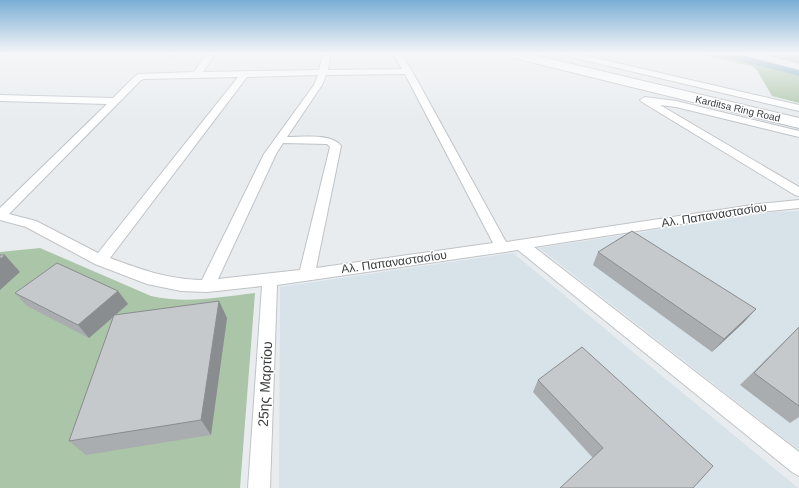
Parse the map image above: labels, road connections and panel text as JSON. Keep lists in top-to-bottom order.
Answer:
{
  "streets": {
    "main road": ["Karditsa Ring Road"],
    "street": ["Αλ. Παπαναστασίου", "25ης Μαρτίου"]
  },
  "crossings": [
    ["Αλ. Παπαναστασίου", "25ης Μαρτίου"]
  ]
}
